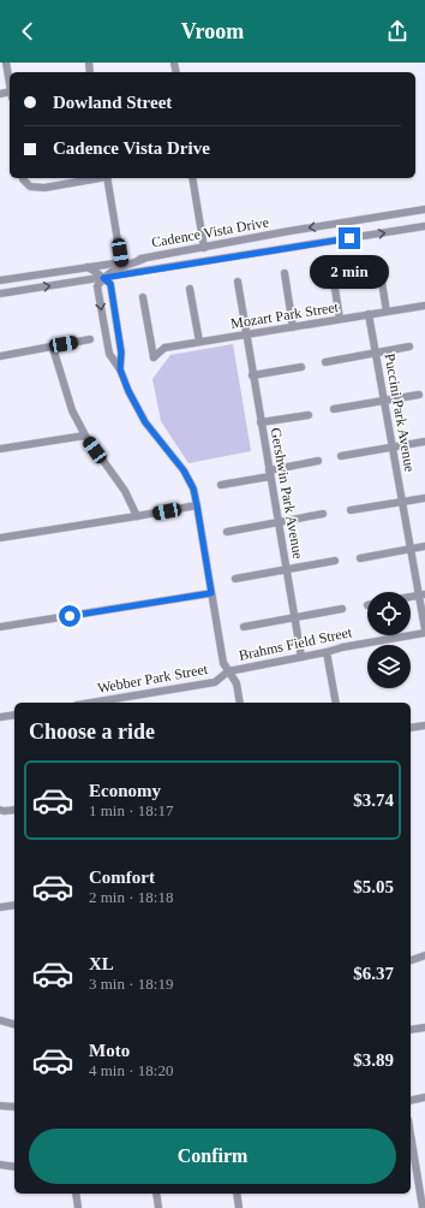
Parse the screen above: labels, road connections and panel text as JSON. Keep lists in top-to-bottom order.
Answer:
{
  "streets": {
    "street": [
      "Cadence Vista Drive",
      "Mozart Park Street",
      "Puccini Park Avenue",
      "Gershwin Park Avenue",
      "Brahms Field Street",
      "Webber Park Street"
    ]
  },
  "crossings": [
    ["Mozart Park Street", "Puccini Park Avenue"],
    ["Mozart Park Street", "Gershwin Park Avenue"],
    ["Puccini Park Avenue", "Brahms Field Street"],
    ["Gershwin Park Avenue", "Brahms Field Street"],
    ["Brahms Field Street", "Webber Park Street"]
  ],
  "page": {
    "header": "Vroom",
    "banner": ["Dowland Street", "Cadence Vista Drive"],
    "bubble": "2 min",
    "heading": "Choose a ride",
    "list": [
      {
        "name": "Economy",
        "note": "1 min · 18:17",
        "value": "$3.74"
      },
      {
        "name": "Comfort",
        "note": "2 min · 18:18",
        "value": "$5.05"
      },
      {
        "name": "XL",
        "note": "3 min · 18:19",
        "value": "$6.37"
      },
      {
        "name": "Moto",
        "note": "4 min · 18:20",
        "value": "$3.89"
      }
    ],
    "buttons": "Confirm"
  }
}
